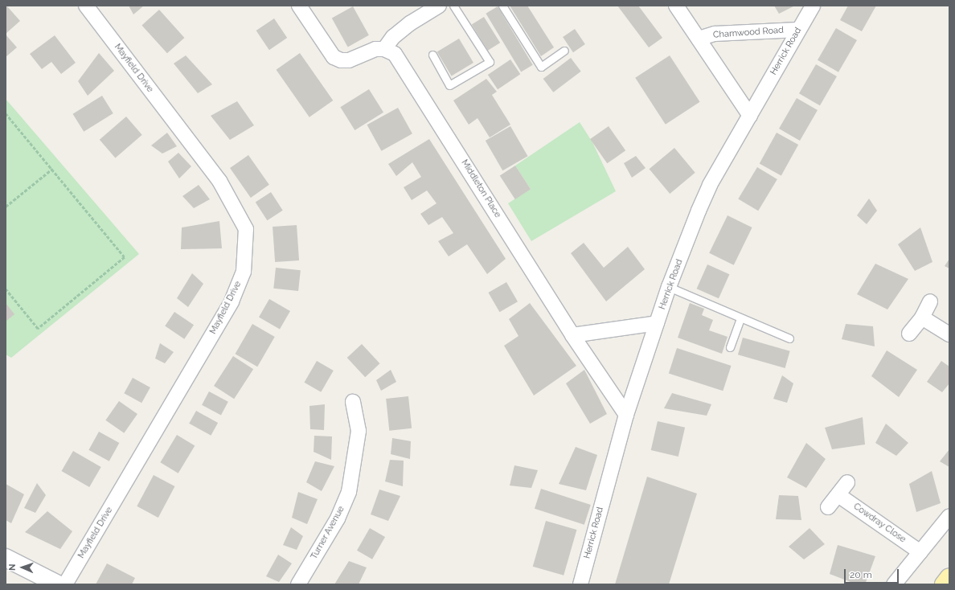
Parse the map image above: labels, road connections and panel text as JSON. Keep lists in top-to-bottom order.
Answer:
{
  "streets": {
    "street": [
      "Charnwood Road",
      "Herrick Road",
      "Mayfield Drive",
      "Middleton Place",
      "Cowdray Close",
      "Turner Avenue"
    ]
  },
  "crossings": [
    ["Charnwood Road", "Herrick Road"],
    ["Herrick Road", "Middleton Place"]
  ],
  "scale_bar": "20 m",
  "north": "left"
}
